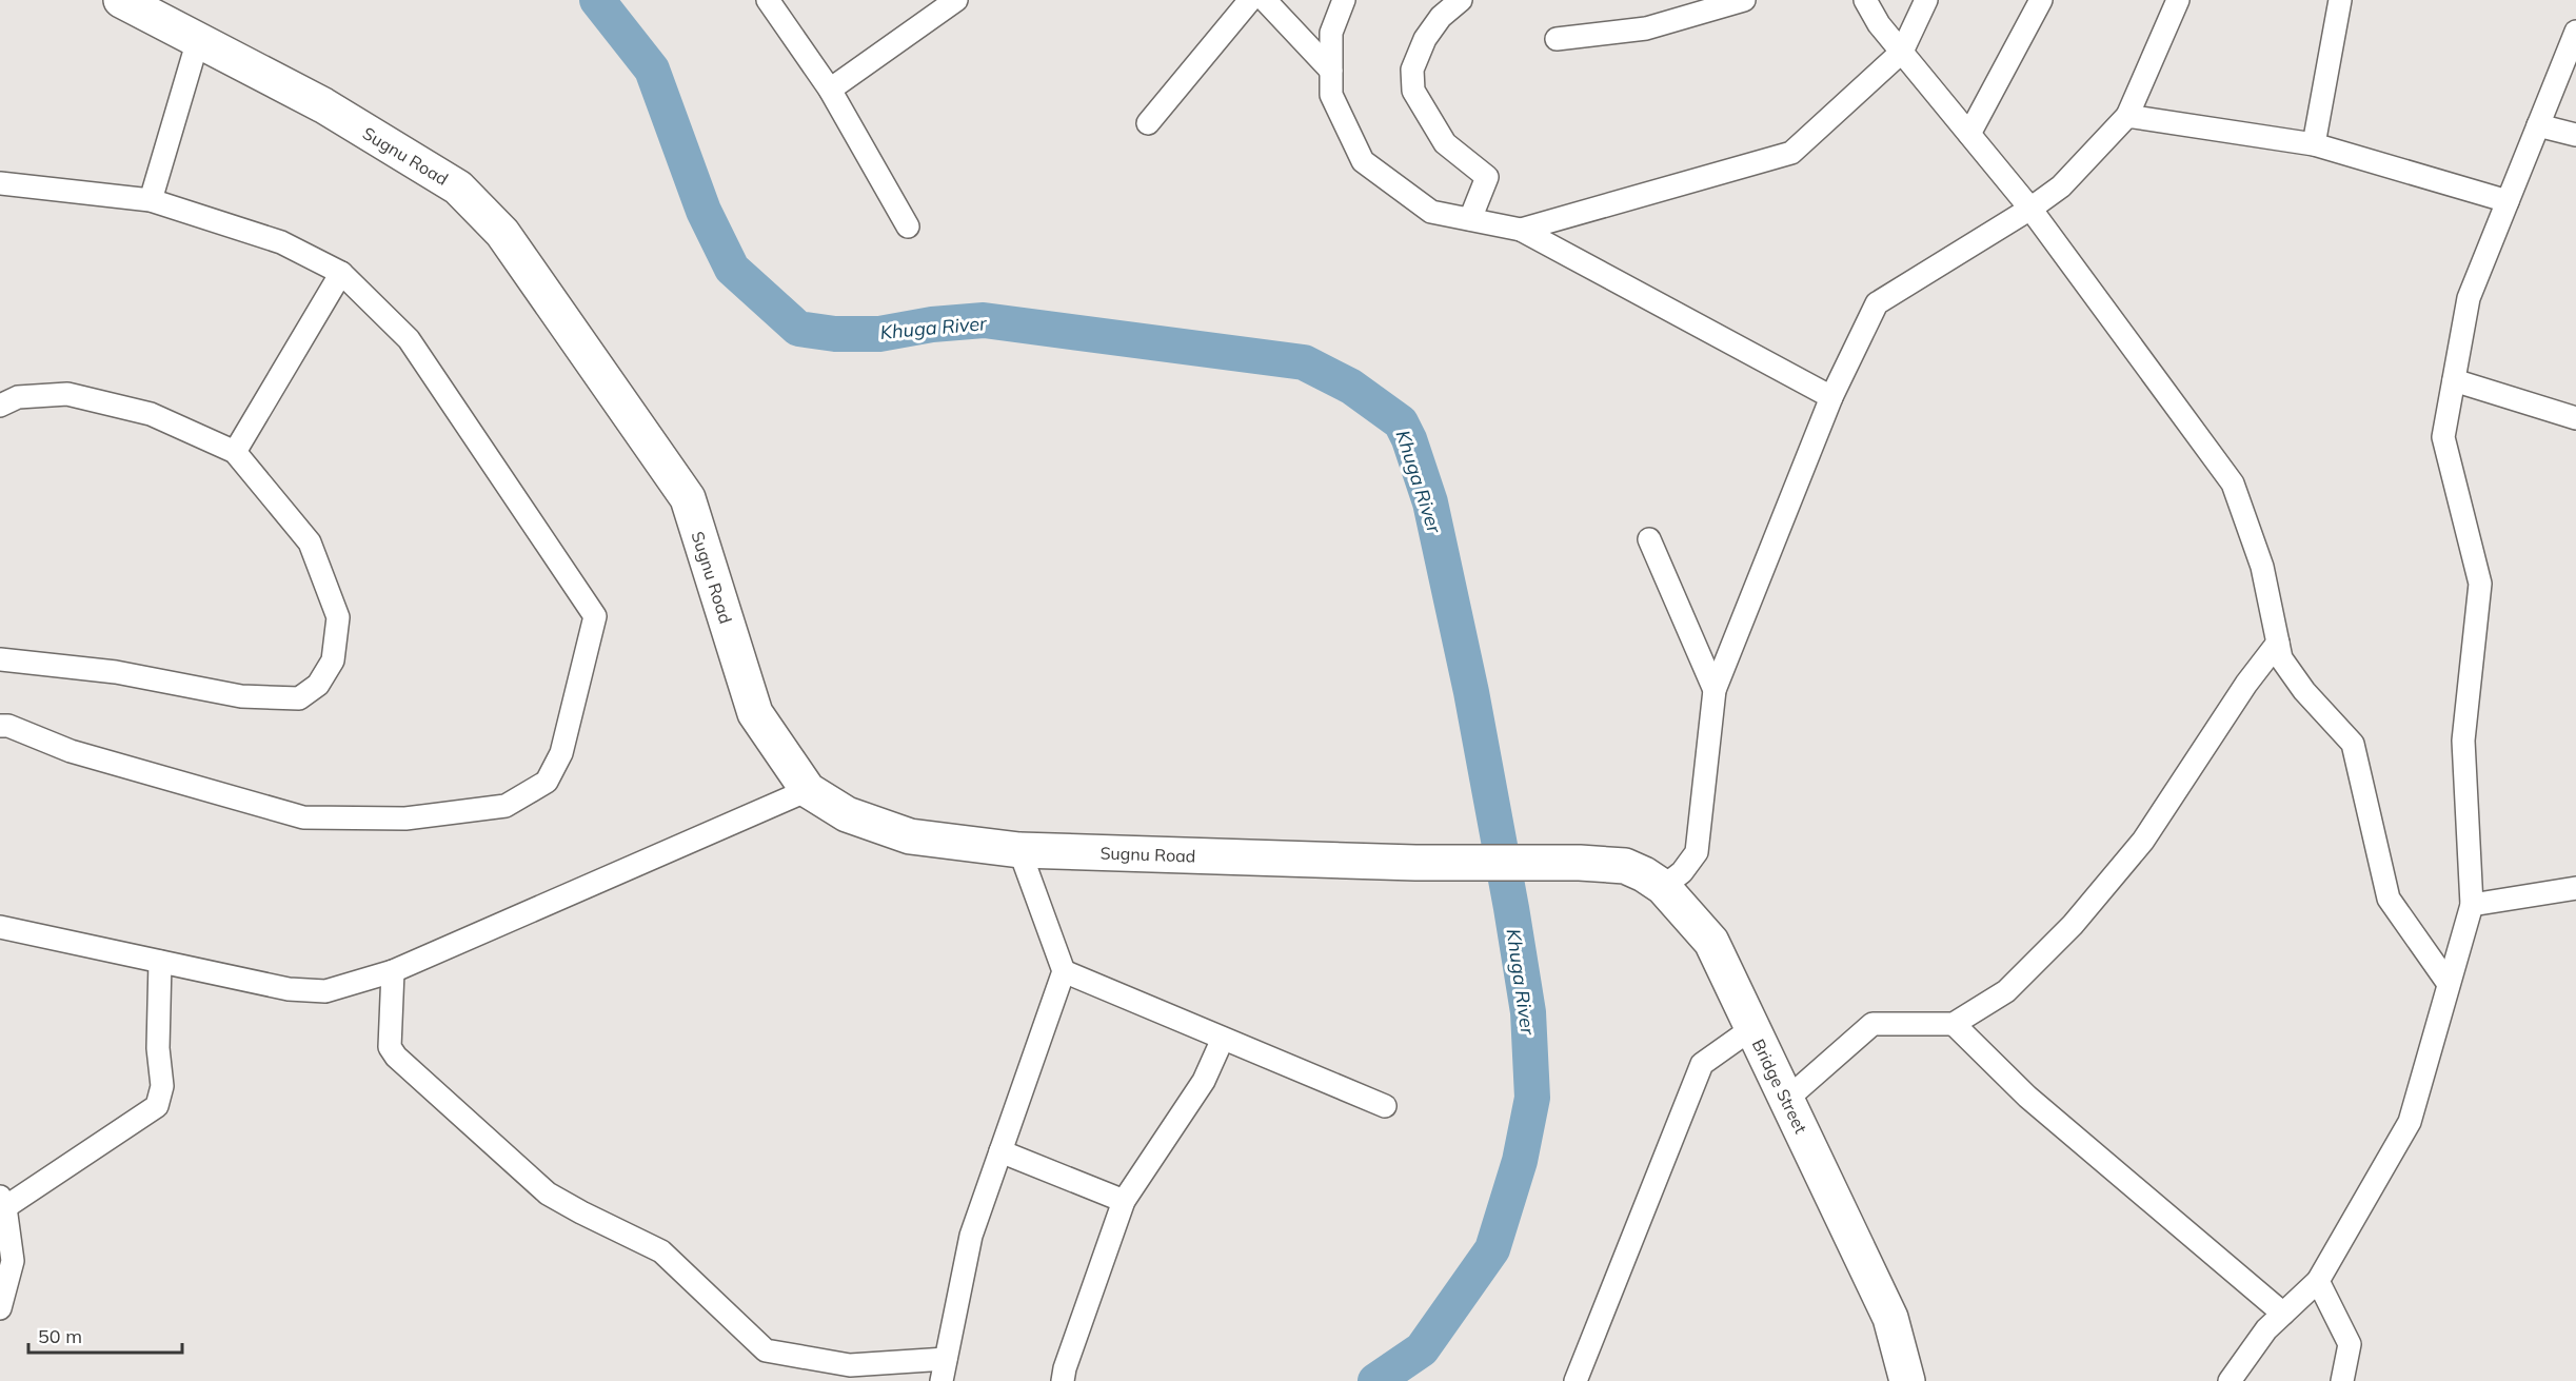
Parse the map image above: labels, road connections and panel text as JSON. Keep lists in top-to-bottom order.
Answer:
{
  "streets": {
    "main road": ["Sugnu Road", "Bridge Street"]
  },
  "crossings": [
    ["Sugnu Road", "Bridge Street"]
  ],
  "water": ["Khuga River"],
  "scale_bar": "50 m"
}
